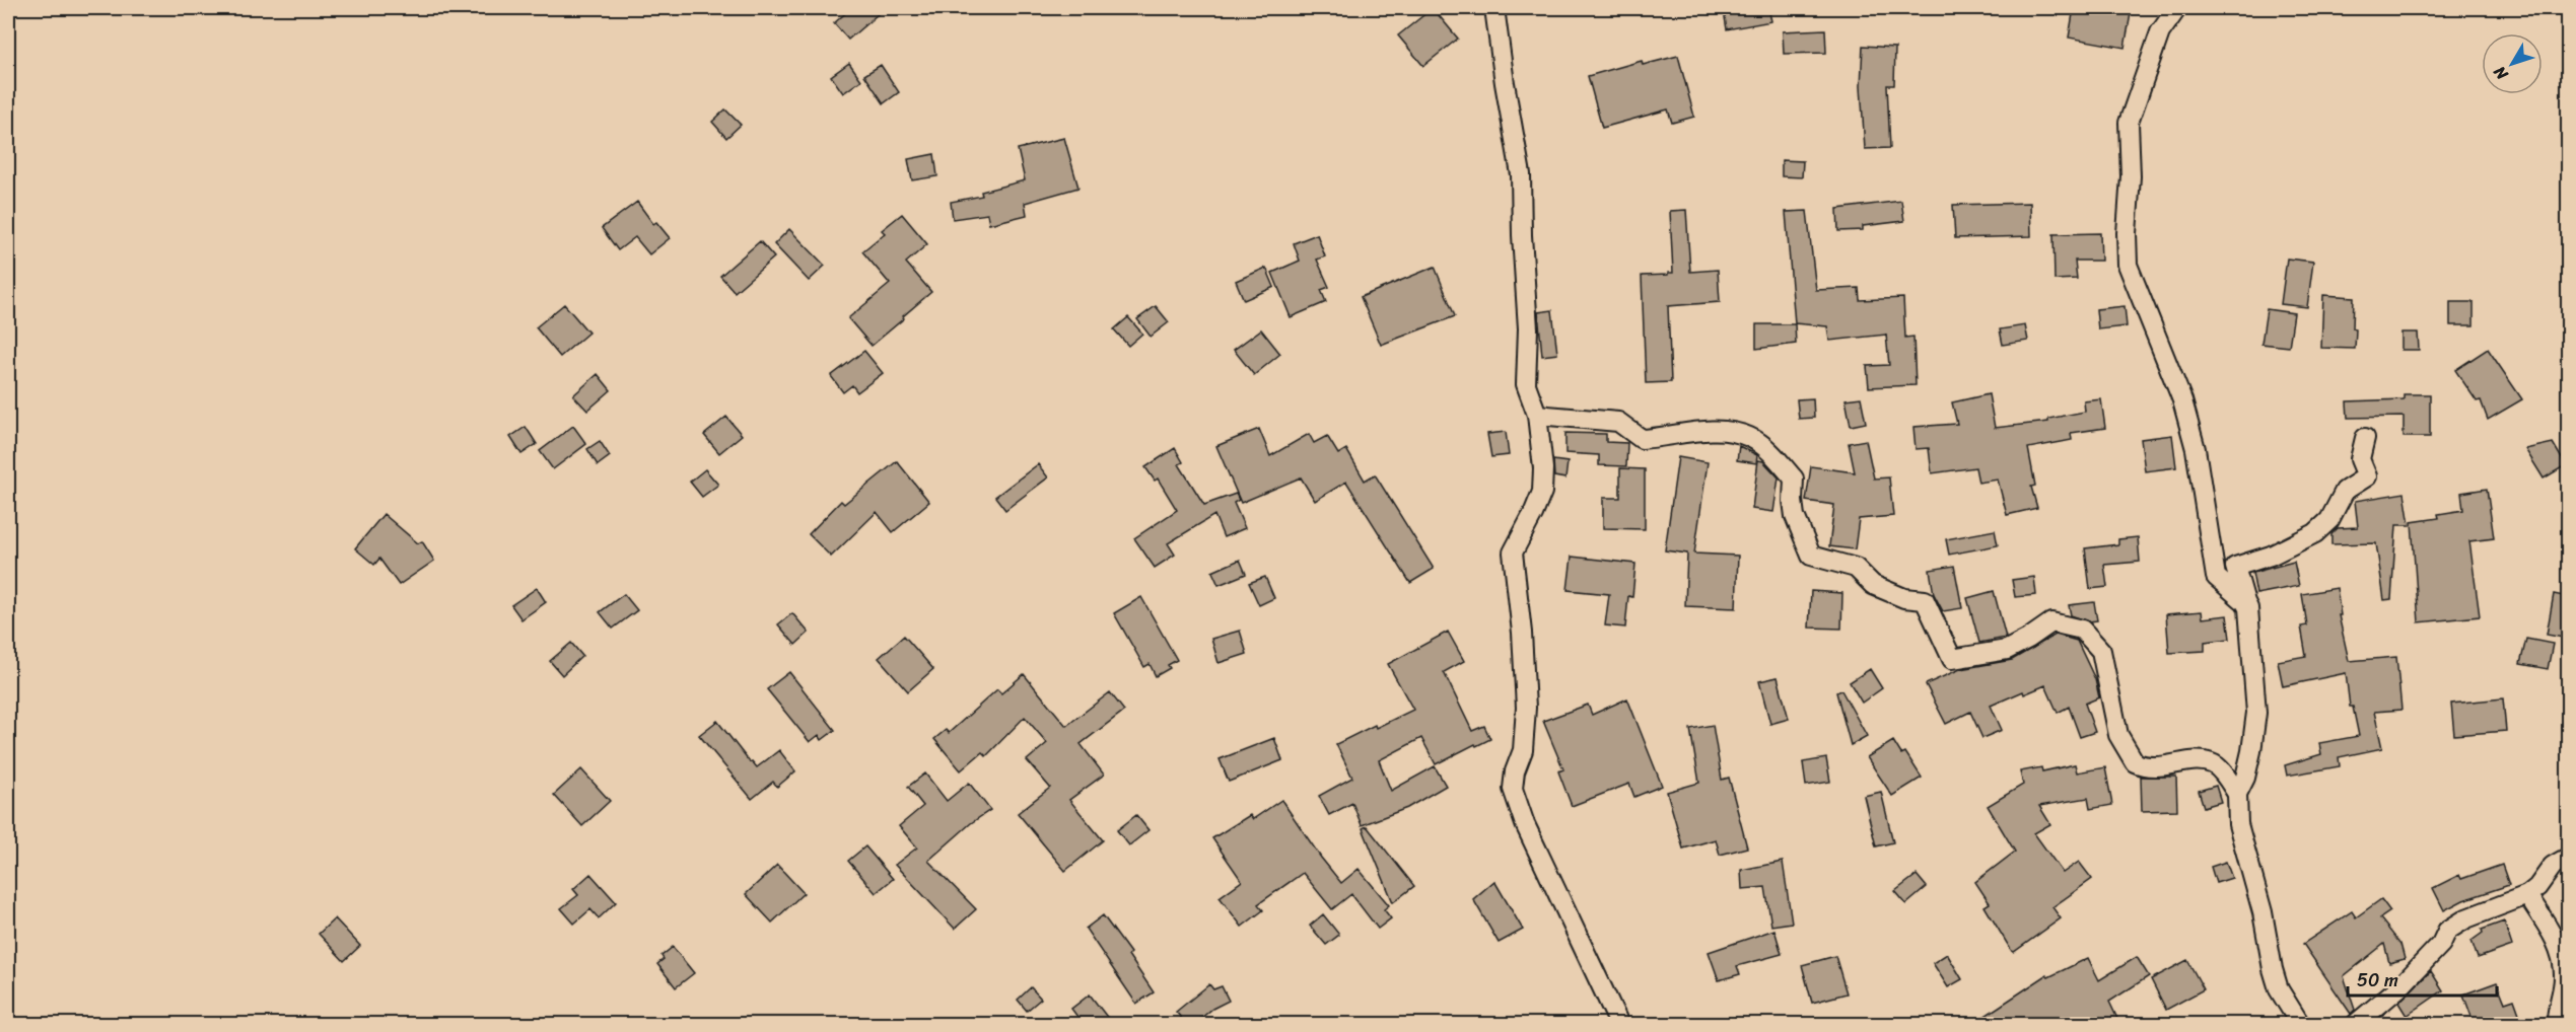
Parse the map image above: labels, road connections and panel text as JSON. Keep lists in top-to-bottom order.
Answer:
{
  "scale_bar": "50 m",
  "north": "bottom left"
}
